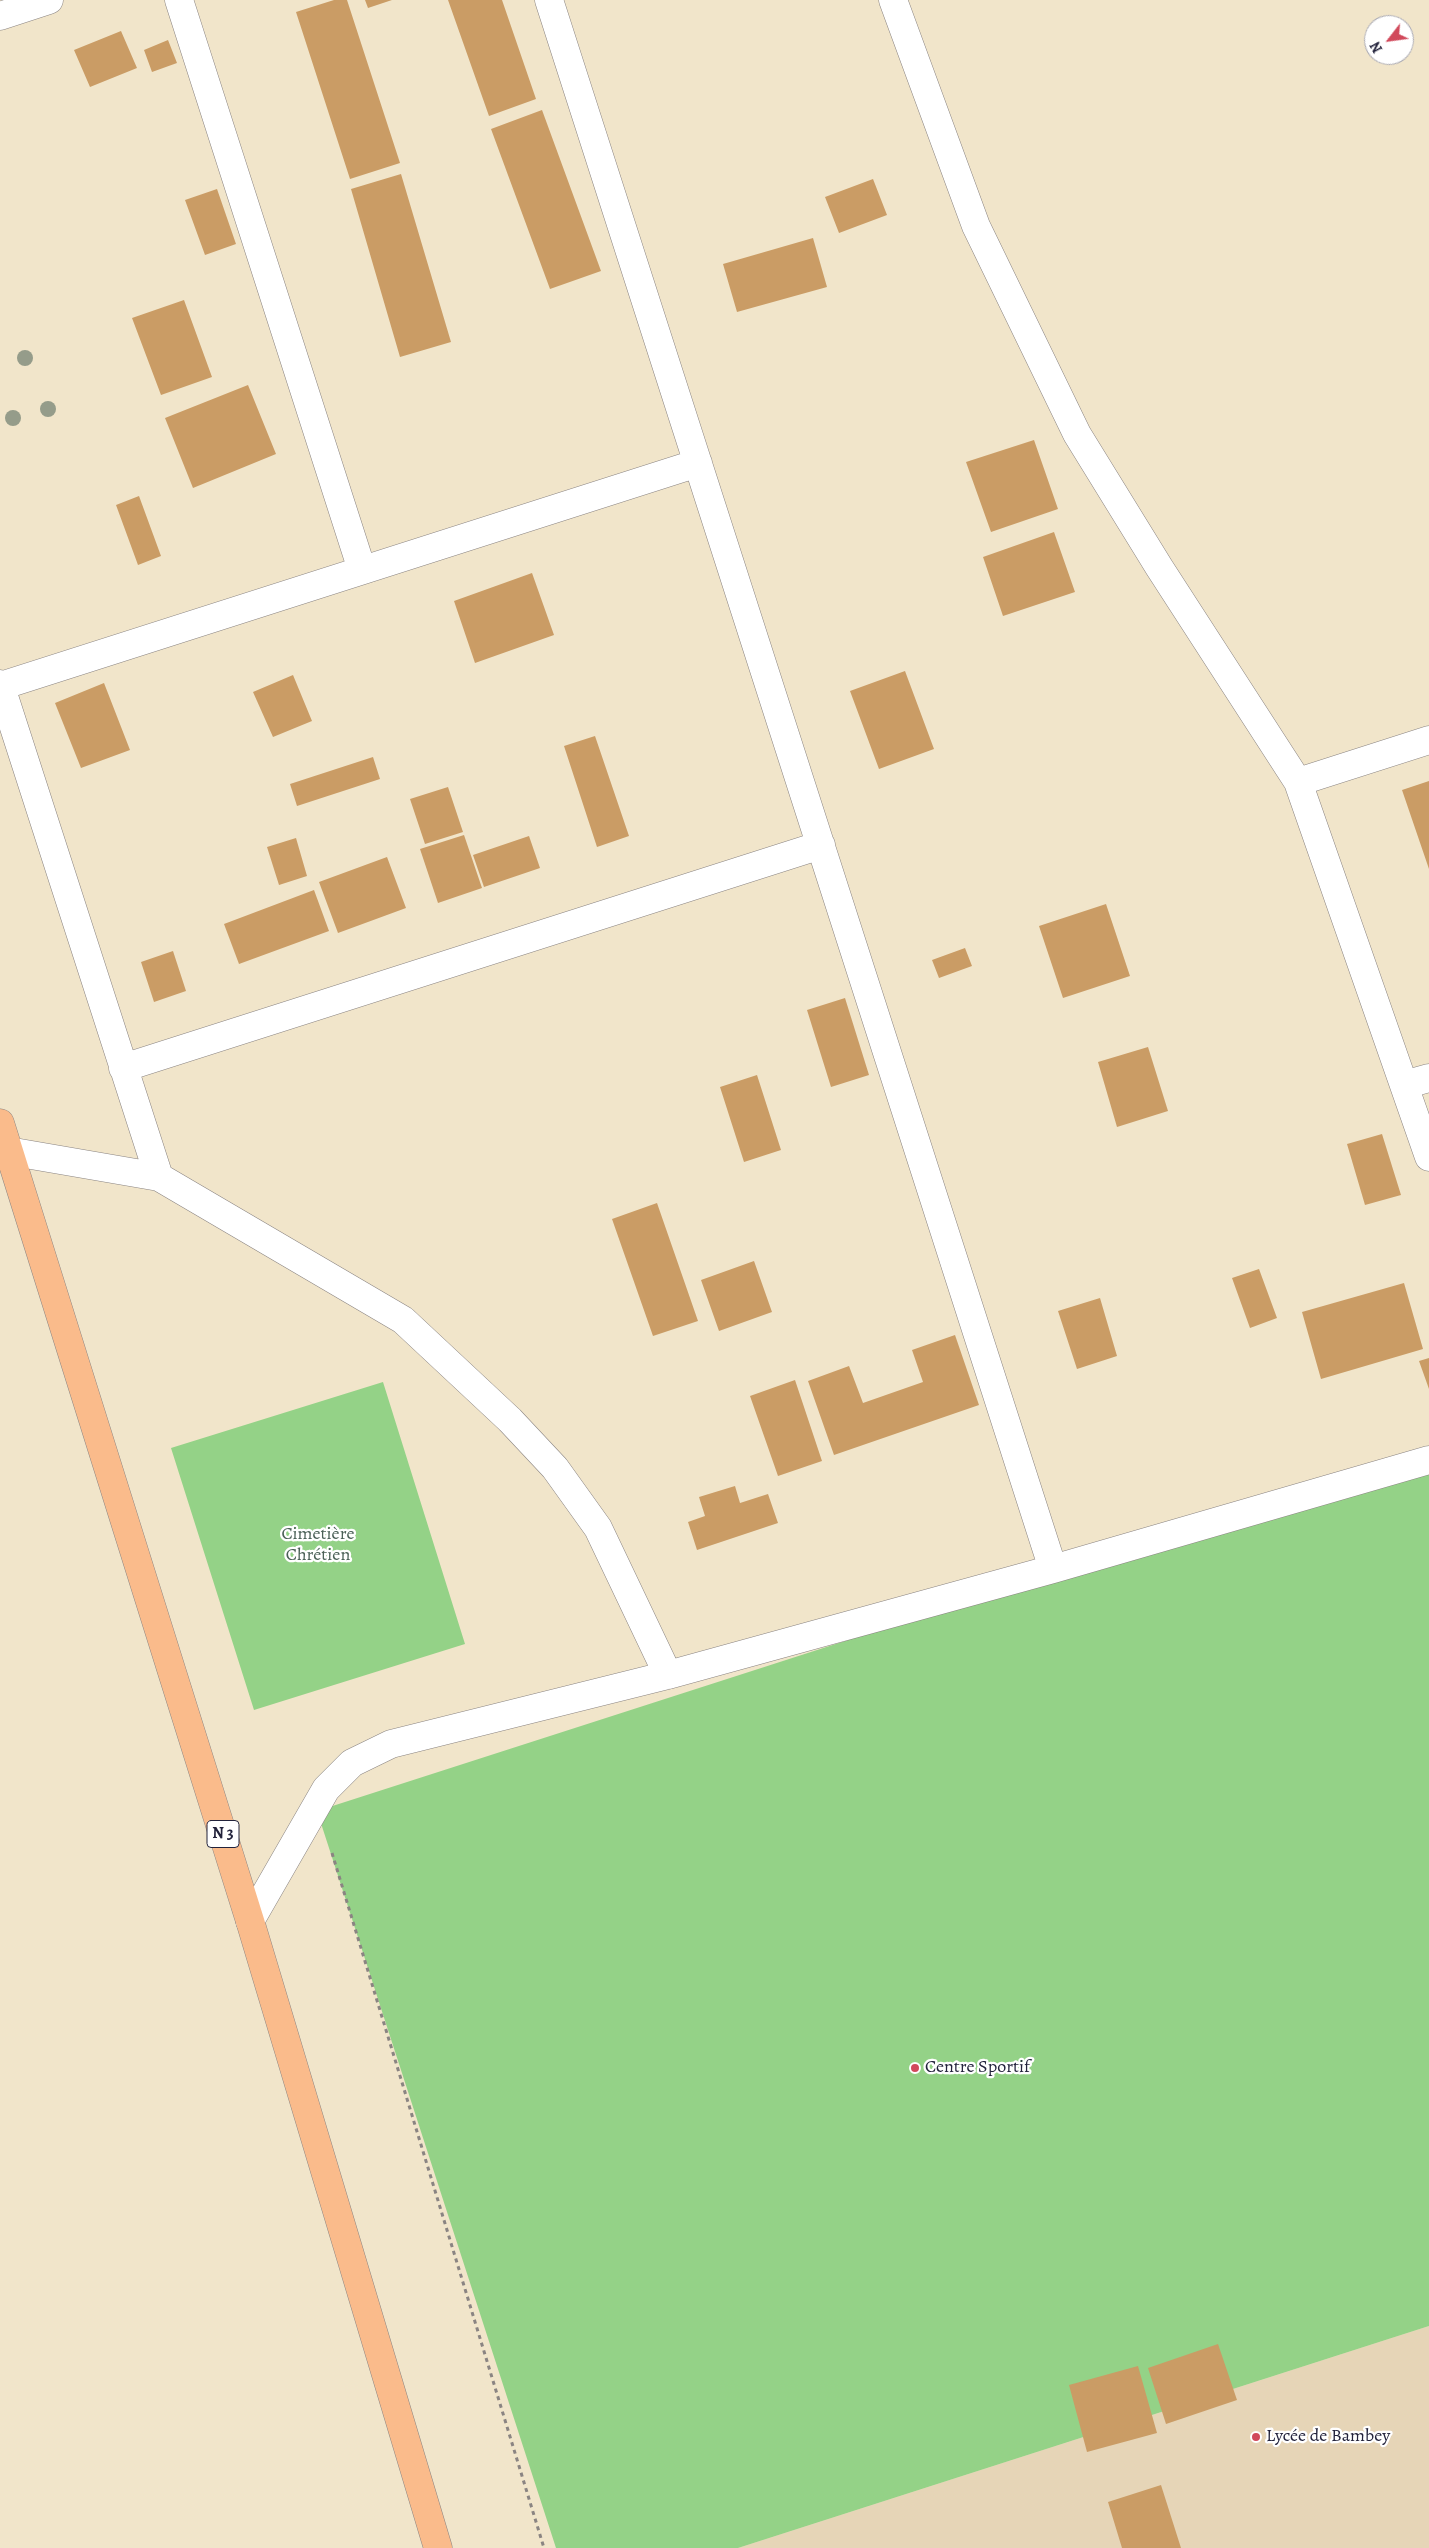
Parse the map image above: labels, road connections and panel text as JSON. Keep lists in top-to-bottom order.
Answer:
{
  "streets": {
    "main road": ["N 3"]
  },
  "parks": ["Cimetière Chrétien"],
  "places": ["Centre Sportif", "Lycée de Bambey"],
  "north": "bottom left"
}
